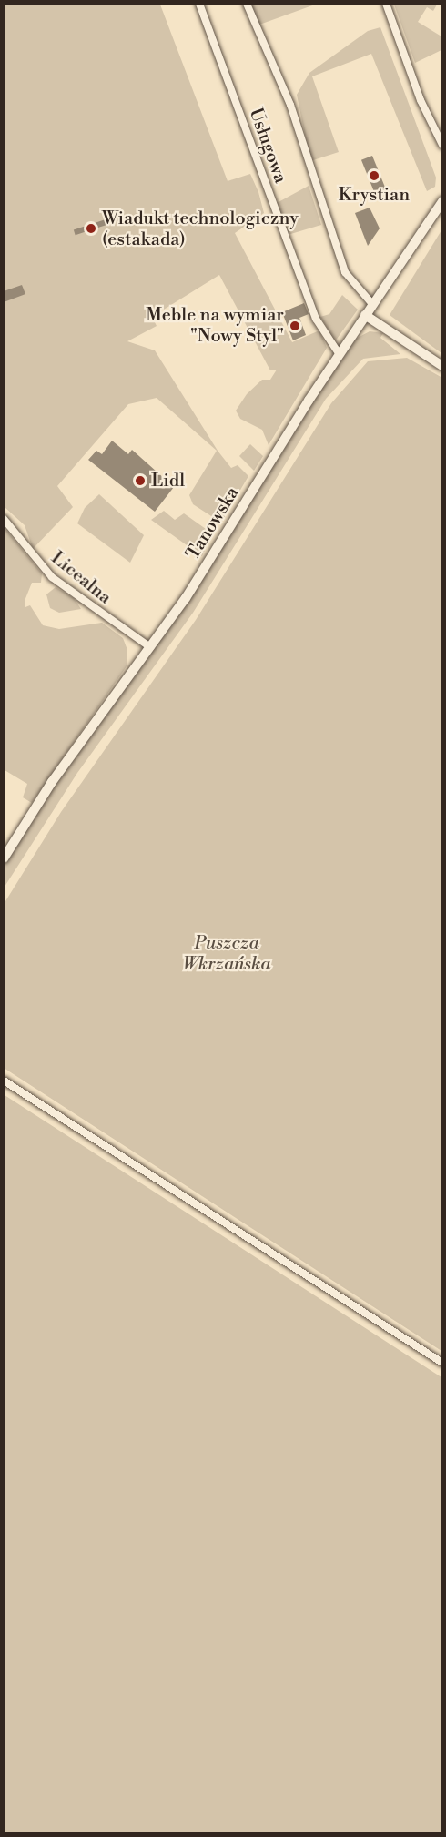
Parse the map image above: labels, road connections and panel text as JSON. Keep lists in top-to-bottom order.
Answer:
{
  "streets": {
    "main road": ["Tanowska"],
    "street": ["Usługowa", "Licealna"]
  },
  "crossings": [
    ["Usługowa", "Tanowska"],
    ["Tanowska", "Licealna"]
  ],
  "parks": ["Puszcza Wkrzańska"],
  "places": [
    "Krystian",
    "Wiadukt technologiczny (estakada)",
    "Meble na wymiar \"Nowy Styl\"",
    "Lidl"
  ]
}
